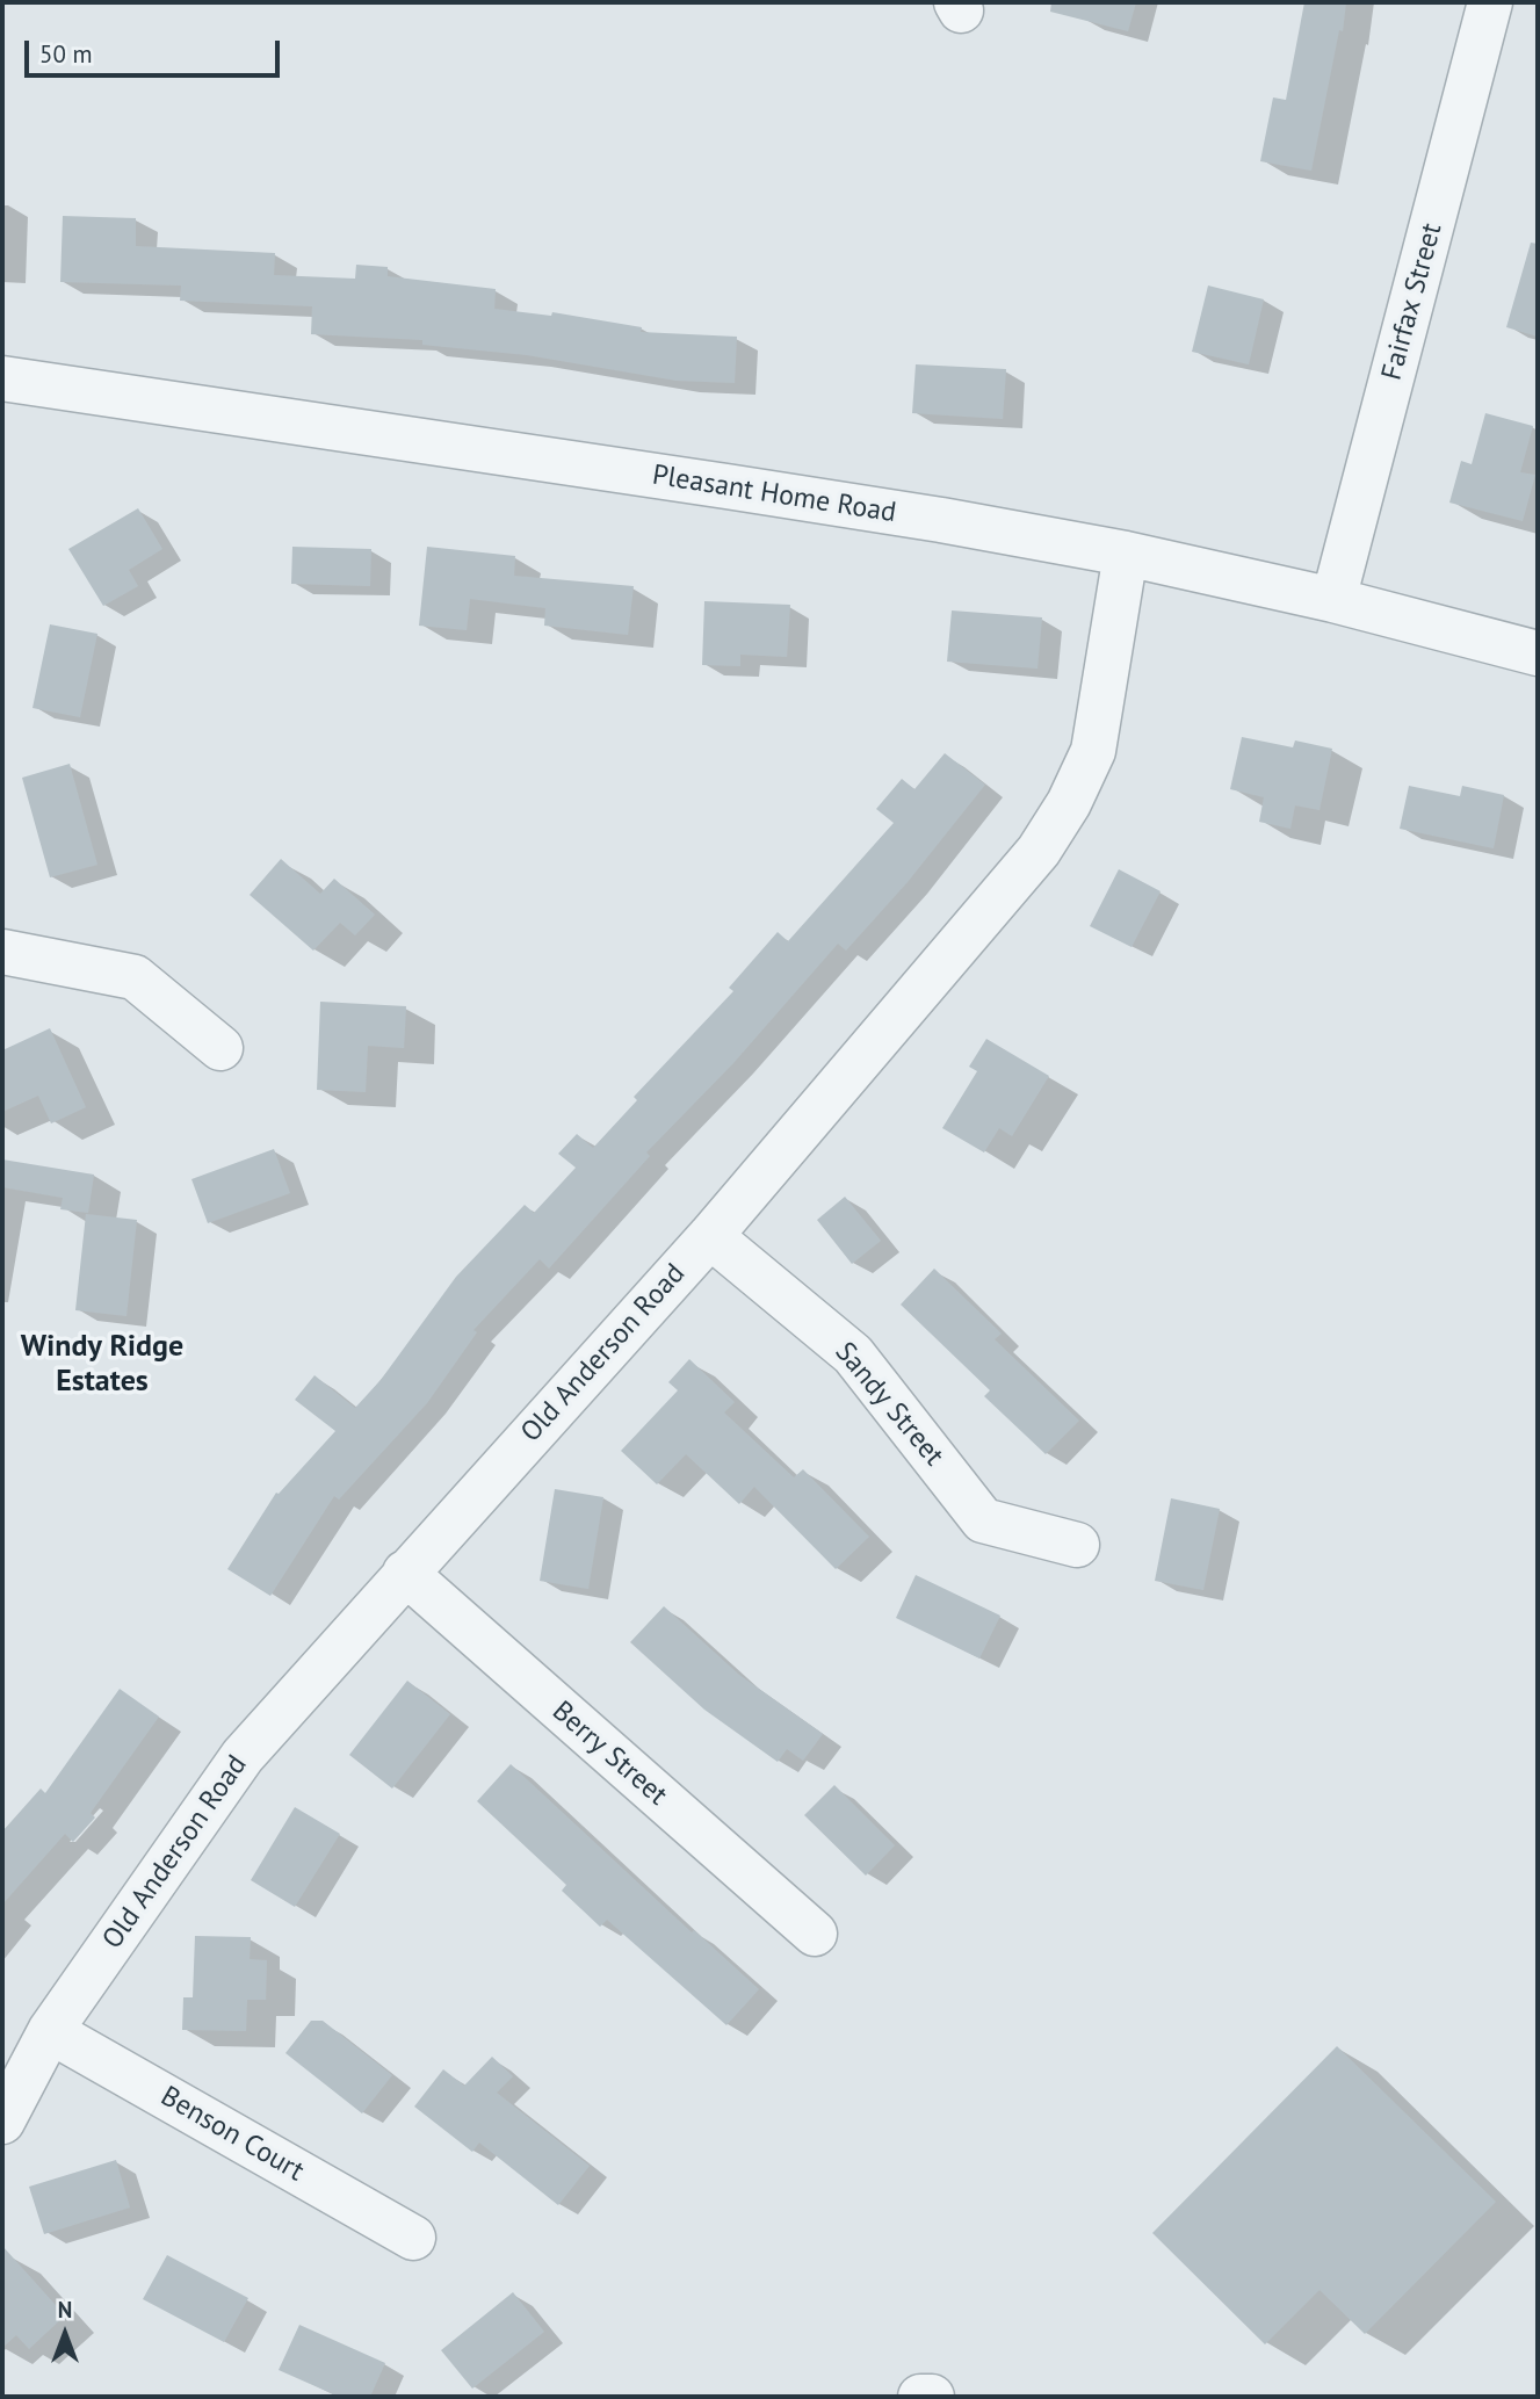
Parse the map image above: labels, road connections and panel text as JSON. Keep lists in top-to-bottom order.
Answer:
{
  "streets": {
    "street": [
      "Fairfax Street",
      "Pleasant Home Road",
      "Old Anderson Road",
      "Sandy Street",
      "Berry Street",
      "Benson Court"
    ]
  },
  "crossings": [
    ["Fairfax Street", "Pleasant Home Road"],
    ["Pleasant Home Road", "Old Anderson Road"],
    ["Old Anderson Road", "Sandy Street"],
    ["Old Anderson Road", "Berry Street"],
    ["Old Anderson Road", "Benson Court"]
  ],
  "districts": ["Windy Ridge Estates"],
  "scale_bar": "50 m",
  "north": "top"
}
